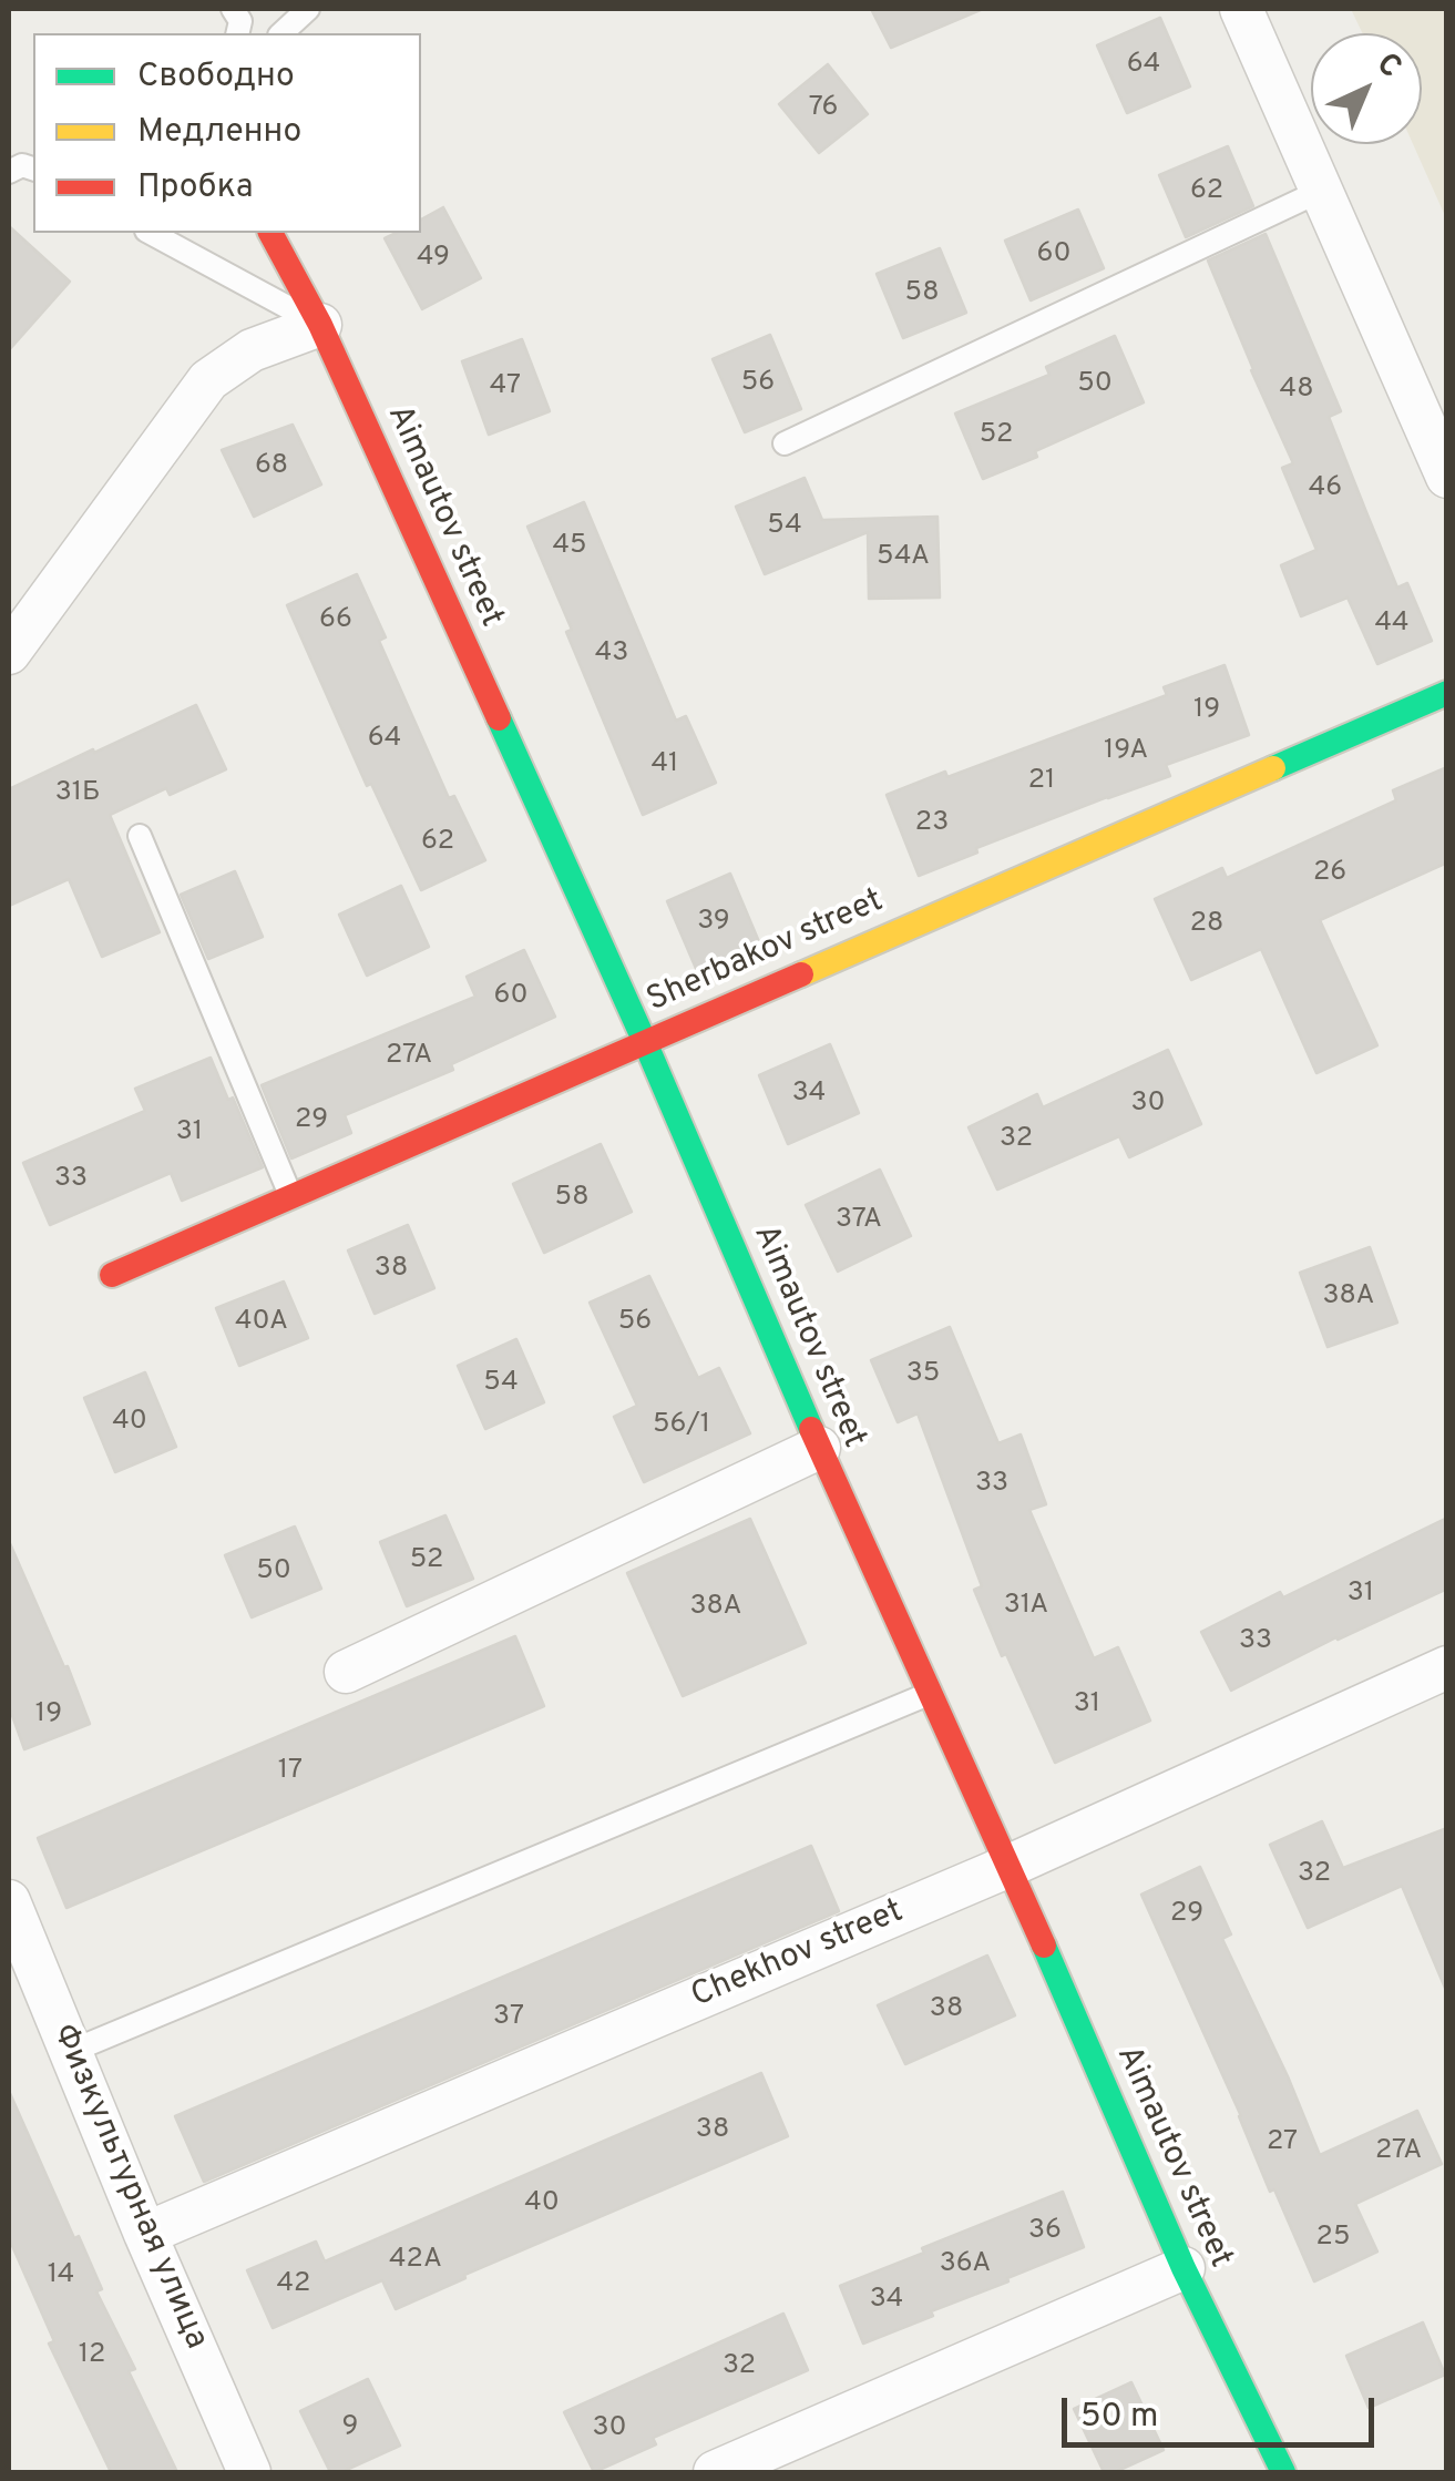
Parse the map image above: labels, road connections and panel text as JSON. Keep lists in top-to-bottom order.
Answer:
{
  "streets": {
    "street": [
      "Aimautov street",
      "Sherbakov street",
      "Chekhov street",
      "Физкультурная улица"
    ]
  },
  "crossings": [
    ["Aimautov street", "Sherbakov street"],
    ["Aimautov street", "Chekhov street"],
    ["Chekhov street", "Физкультурная улица"]
  ],
  "house_numbers": [
    "64",
    "76",
    "62",
    "60",
    "49",
    "58",
    "56",
    "50",
    "47",
    "48",
    "52",
    "68",
    "46",
    "54",
    "45",
    "54А",
    "66",
    "44",
    "43",
    "19",
    "64",
    "19А",
    "41",
    "21",
    "31Б",
    "23",
    "62",
    "26",
    "39",
    "28",
    "60",
    "27А",
    "34",
    "30",
    "29",
    "31",
    "32",
    "33",
    "58",
    "37А",
    "38",
    "38А",
    "40А",
    "56",
    "35",
    "54",
    "40",
    "56/1",
    "33",
    "52",
    "50",
    "31",
    "31А",
    "38А",
    "33",
    "31",
    "19",
    "17",
    "32",
    "29",
    "38",
    "37",
    "38",
    "27",
    "27А",
    "40",
    "36",
    "25",
    "42А",
    "36А",
    "14",
    "42",
    "34",
    "12",
    "32",
    "9",
    "30"
  ],
  "legend": ["Свободно", "Медленно", "Пробка"],
  "scale_bar": "50 m",
  "north": "top right"
}
